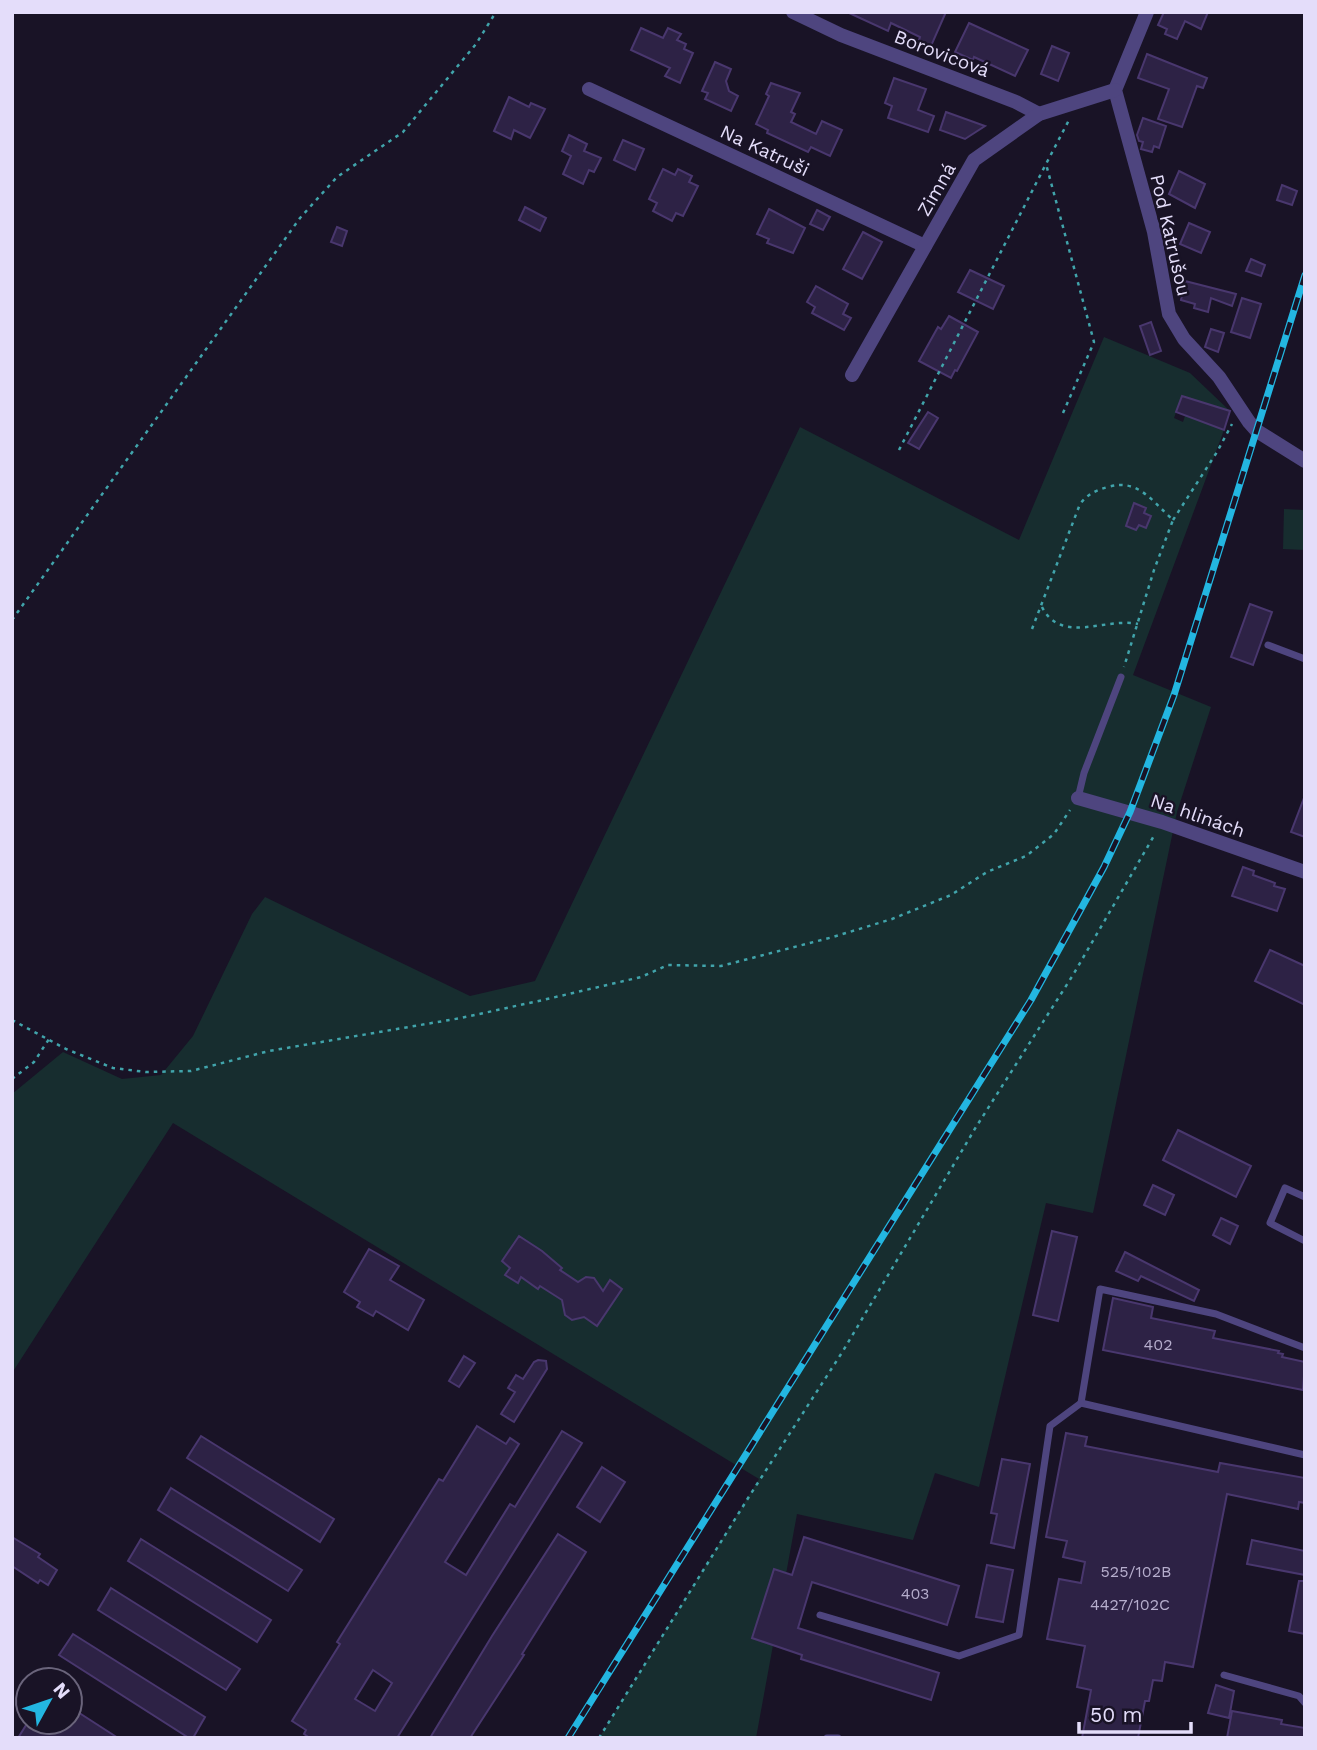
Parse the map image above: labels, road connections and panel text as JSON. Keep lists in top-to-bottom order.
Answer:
{
  "streets": {
    "street": [
      "Borovicová",
      "Na Katruši",
      "Zimná",
      "Pod Katrušou",
      "Na hlinách"
    ]
  },
  "crossings": [
    ["Borovicová", "Zimná"],
    ["Na Katruši", "Zimná"],
    ["Zimná", "Pod Katrušou"]
  ],
  "house_numbers": [
    "402",
    "525/102B",
    "403",
    "4427/102C"
  ],
  "scale_bar": "50 m",
  "north": "top right"
}
